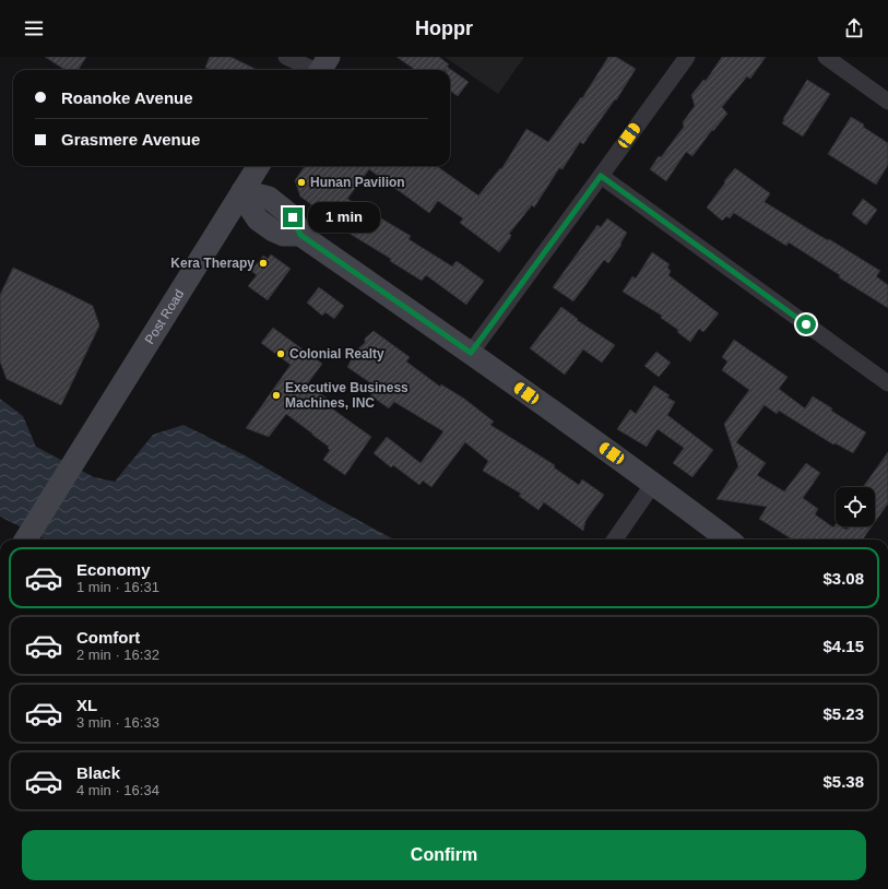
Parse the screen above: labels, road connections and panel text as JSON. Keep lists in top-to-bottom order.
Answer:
{
  "streets": {
    "street": ["Post Road"]
  },
  "places": [
    "Hunan Pavilion",
    "Kera Therapy",
    "Colonial Realty",
    "Executive Business Machines, INC"
  ],
  "page": {
    "header": "Hoppr",
    "banner": ["Roanoke Avenue", "Grasmere Avenue"],
    "bubble": "1 min",
    "list": [
      {
        "name": "Economy",
        "note": "1 min · 16:31",
        "value": "$3.08"
      },
      {
        "name": "Comfort",
        "note": "2 min · 16:32",
        "value": "$4.15"
      },
      {
        "name": "XL",
        "note": "3 min · 16:33",
        "value": "$5.23"
      },
      {
        "name": "Black",
        "note": "4 min · 16:34",
        "value": "$5.38"
      }
    ],
    "buttons": "Confirm"
  }
}
